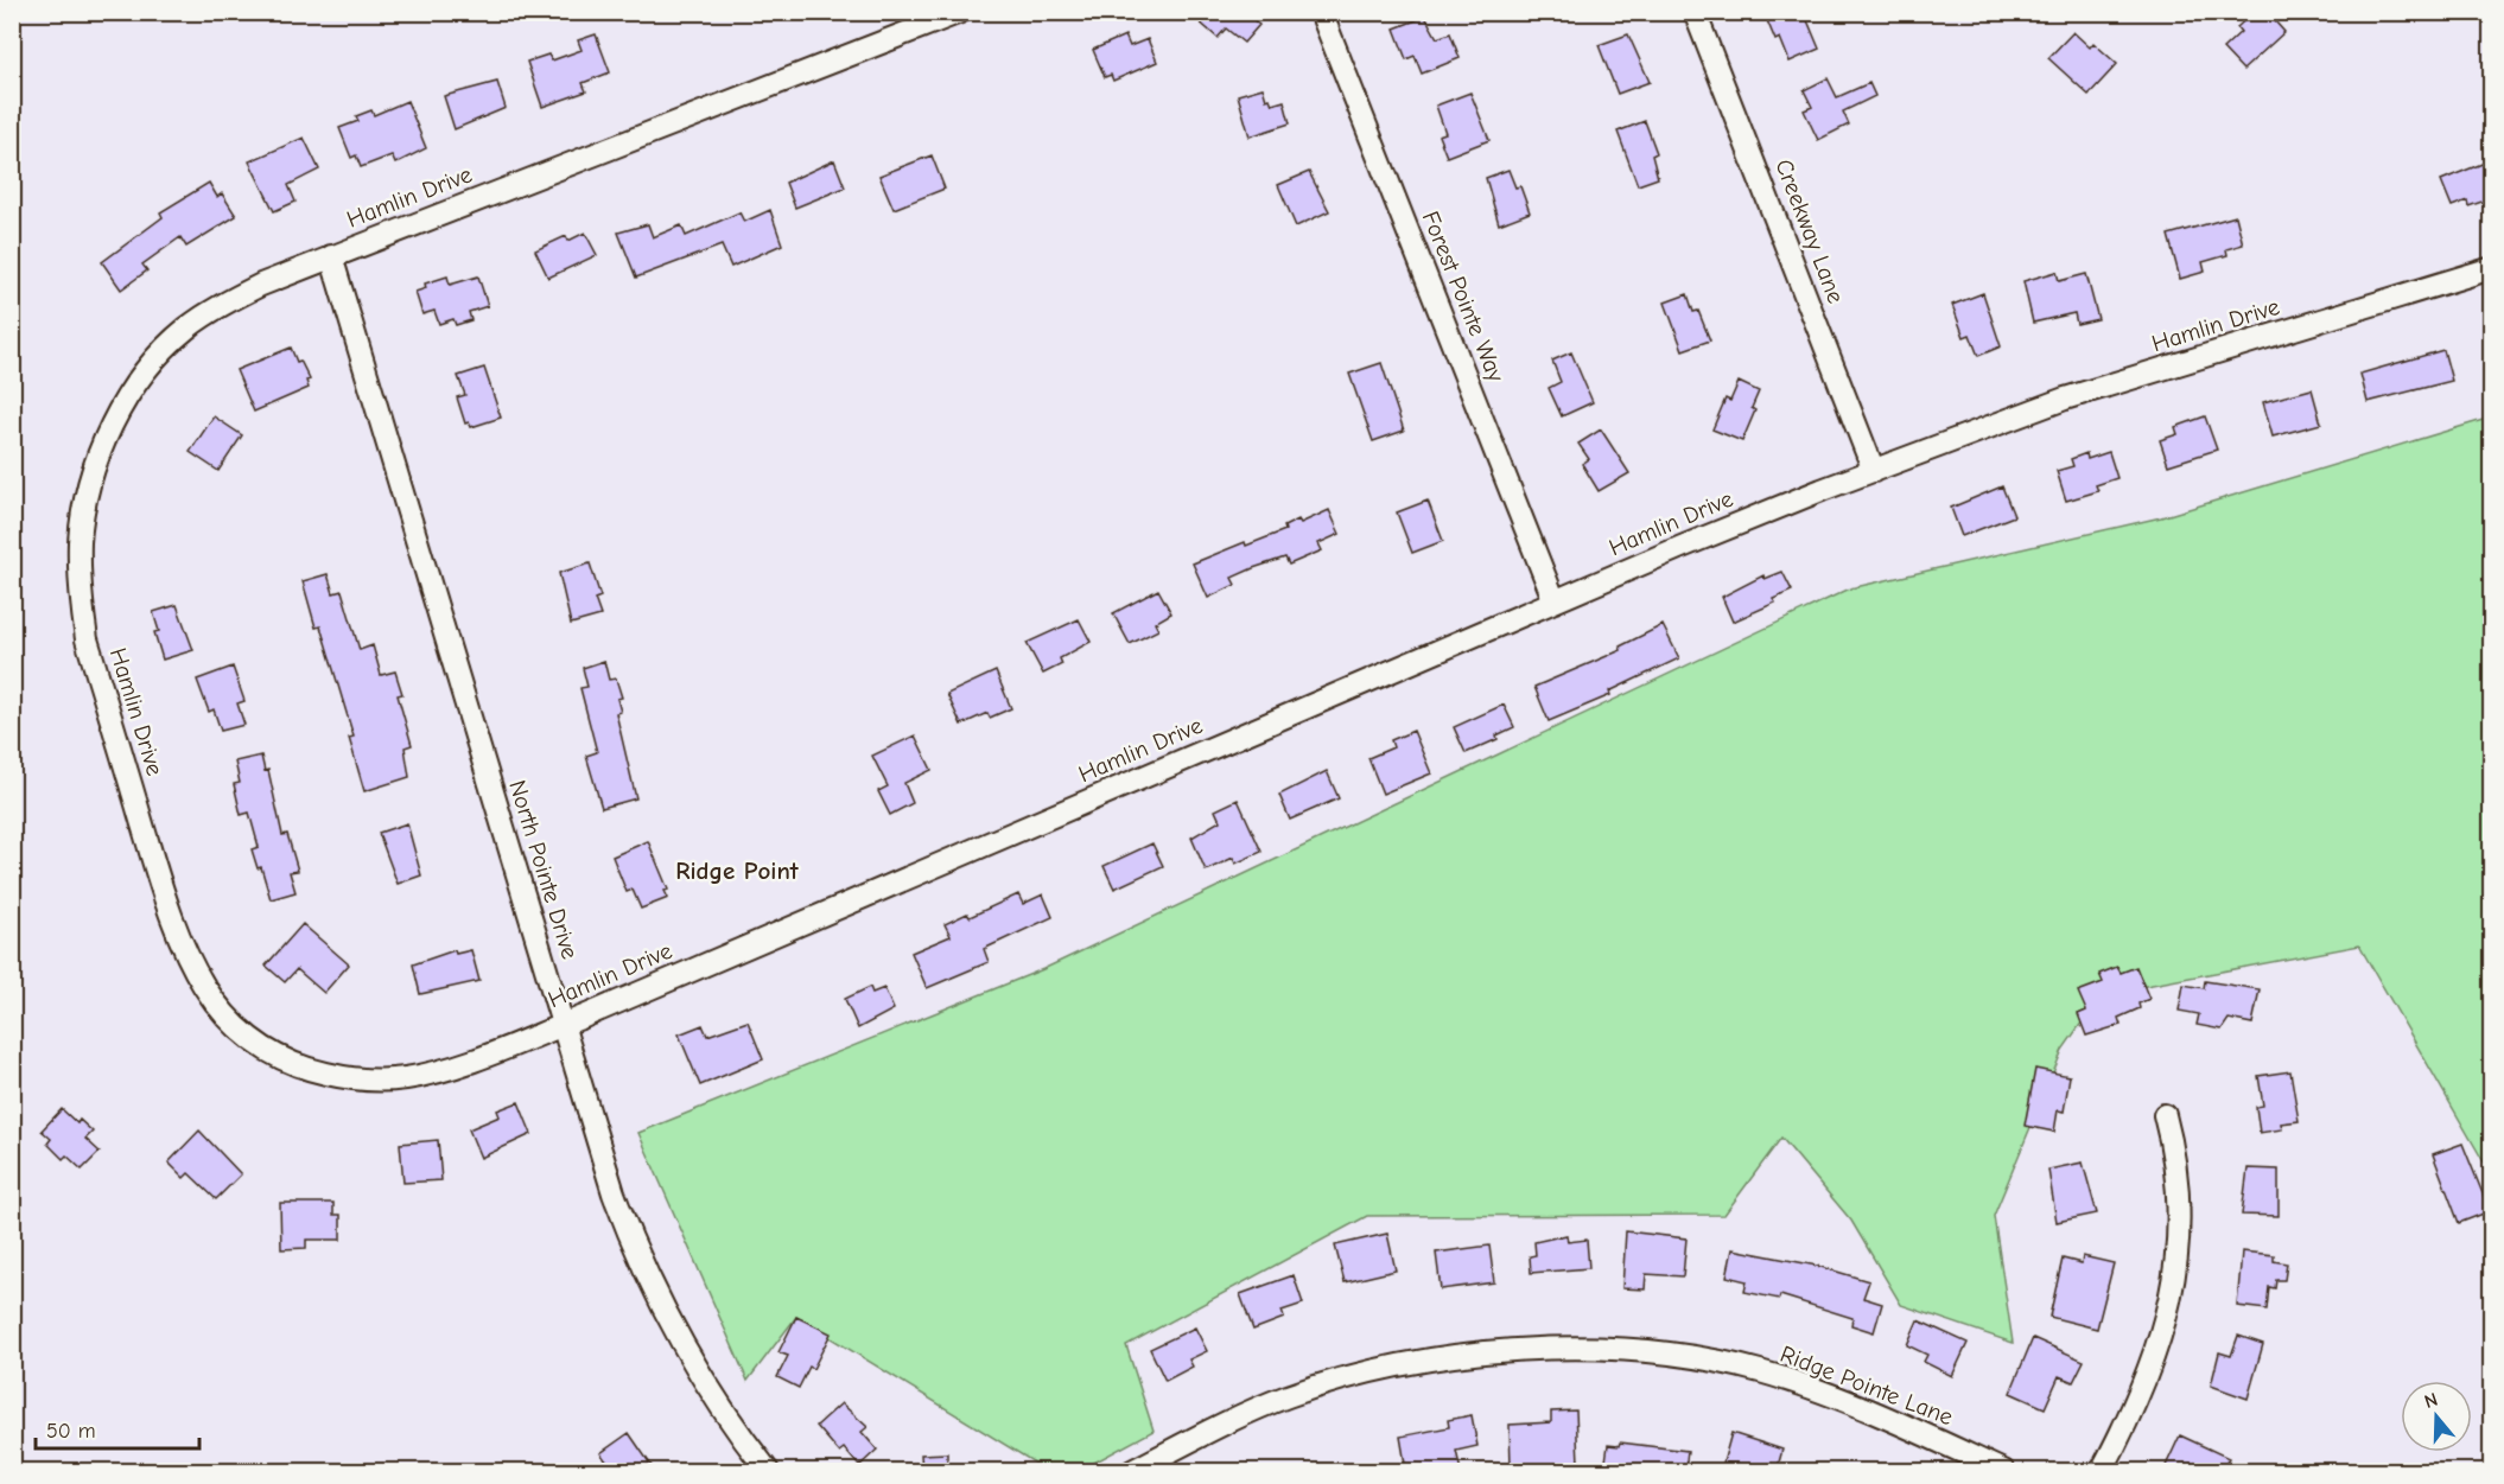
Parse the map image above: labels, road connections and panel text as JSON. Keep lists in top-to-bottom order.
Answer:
{
  "streets": {
    "street": [
      "Hamlin Drive",
      "Creekway Lane",
      "Forest Pointe Way",
      "North Pointe Drive",
      "Ridge Pointe Lane"
    ]
  },
  "crossings": [
    ["Hamlin Drive", "Creekway Lane"],
    ["Hamlin Drive", "Forest Pointe Way"],
    ["Hamlin Drive", "North Pointe Drive"]
  ],
  "districts": ["Ridge Point"],
  "scale_bar": "50 m",
  "north": "top"
}
